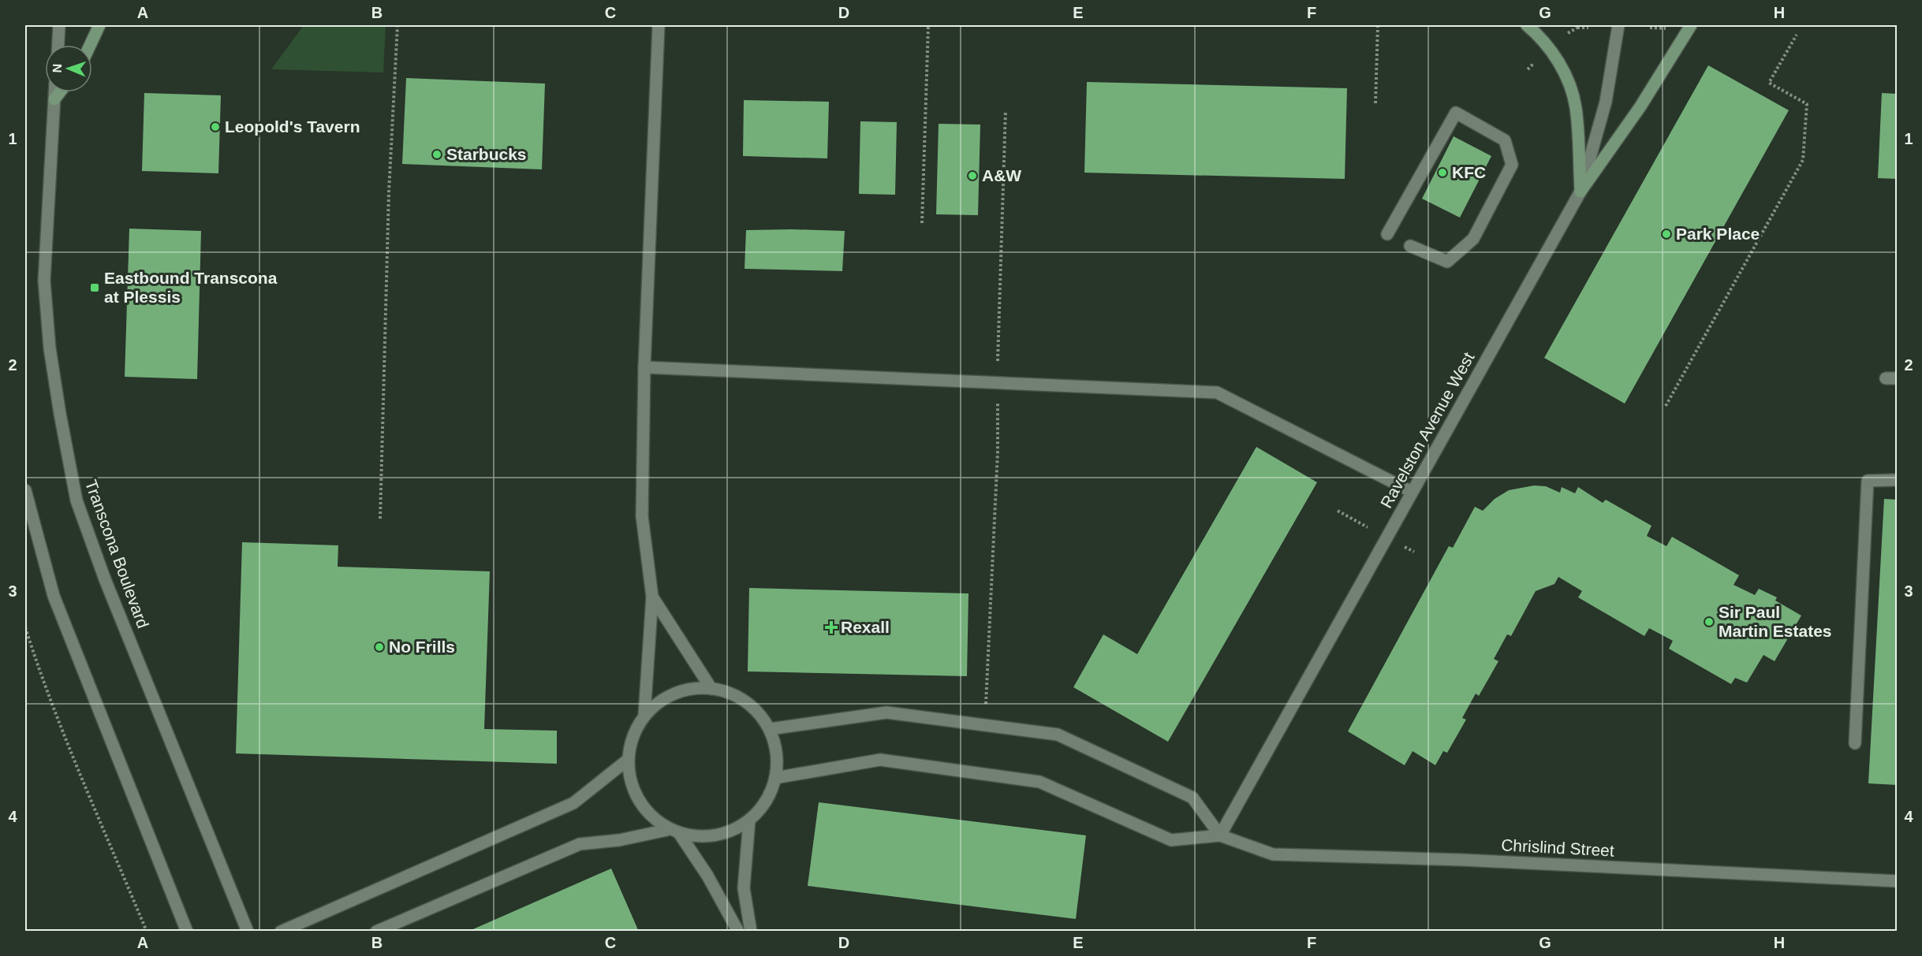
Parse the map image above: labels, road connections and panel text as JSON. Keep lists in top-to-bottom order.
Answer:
{
  "streets": {
    "street": ["Ravelston Avenue West", "Transcona Boulevard", "Chrislind Street"]
  },
  "crossings": [
    ["Ravelston Avenue West", "Chrislind Street"]
  ],
  "places": {
    "other": [
      "Leopold's Tavern",
      "Starbucks",
      "KFC",
      "A&W",
      "Park Place",
      "Sir Paul Martin Estates",
      "No Frills"
    ],
    "transit": ["Eastbound Transcona at Plessis"],
    "health": ["Rexall"]
  },
  "north": "left",
  "grid": {
    "columns": [
      "A",
      "B",
      "C",
      "D",
      "E",
      "F",
      "G",
      "H"
    ],
    "rows": [
      "1",
      "2",
      "3",
      "4"
    ]
  }
}
